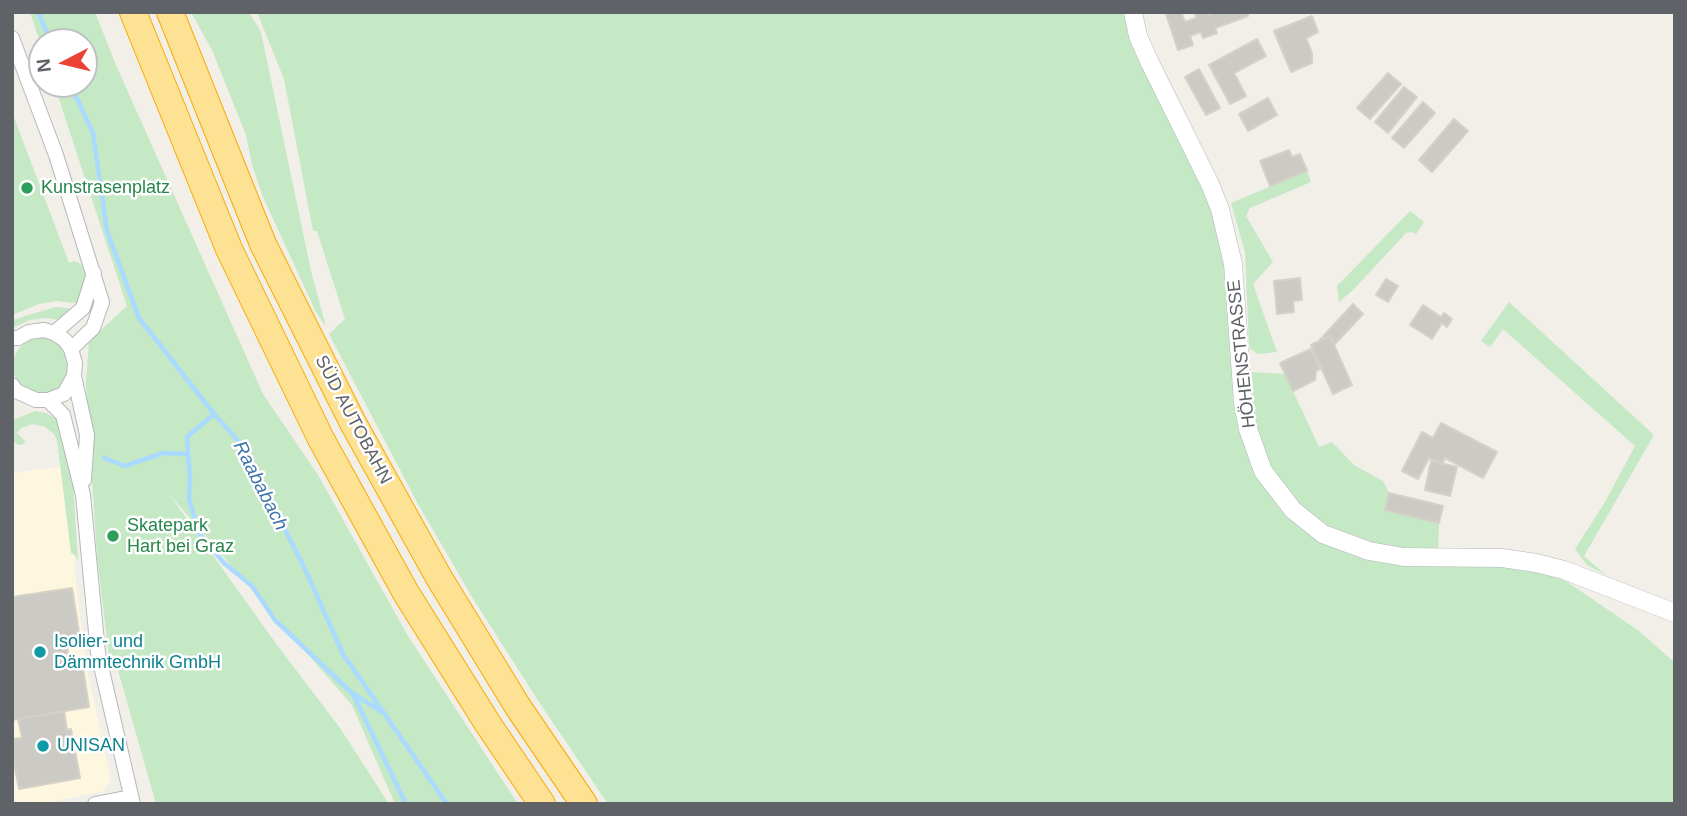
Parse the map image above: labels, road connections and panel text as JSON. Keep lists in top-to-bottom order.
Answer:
{
  "streets": {
    "highway": ["SÜD AUTOBAHN"],
    "street": ["HÖHENSTRASSE"]
  },
  "water": ["Raababach"],
  "places": [
    "Kunstrasenplatz",
    "Skatepark Hart bei Graz",
    "Isolier- und Dämmtechnik GmbH",
    "UNISAN"
  ],
  "north": "left"
}
